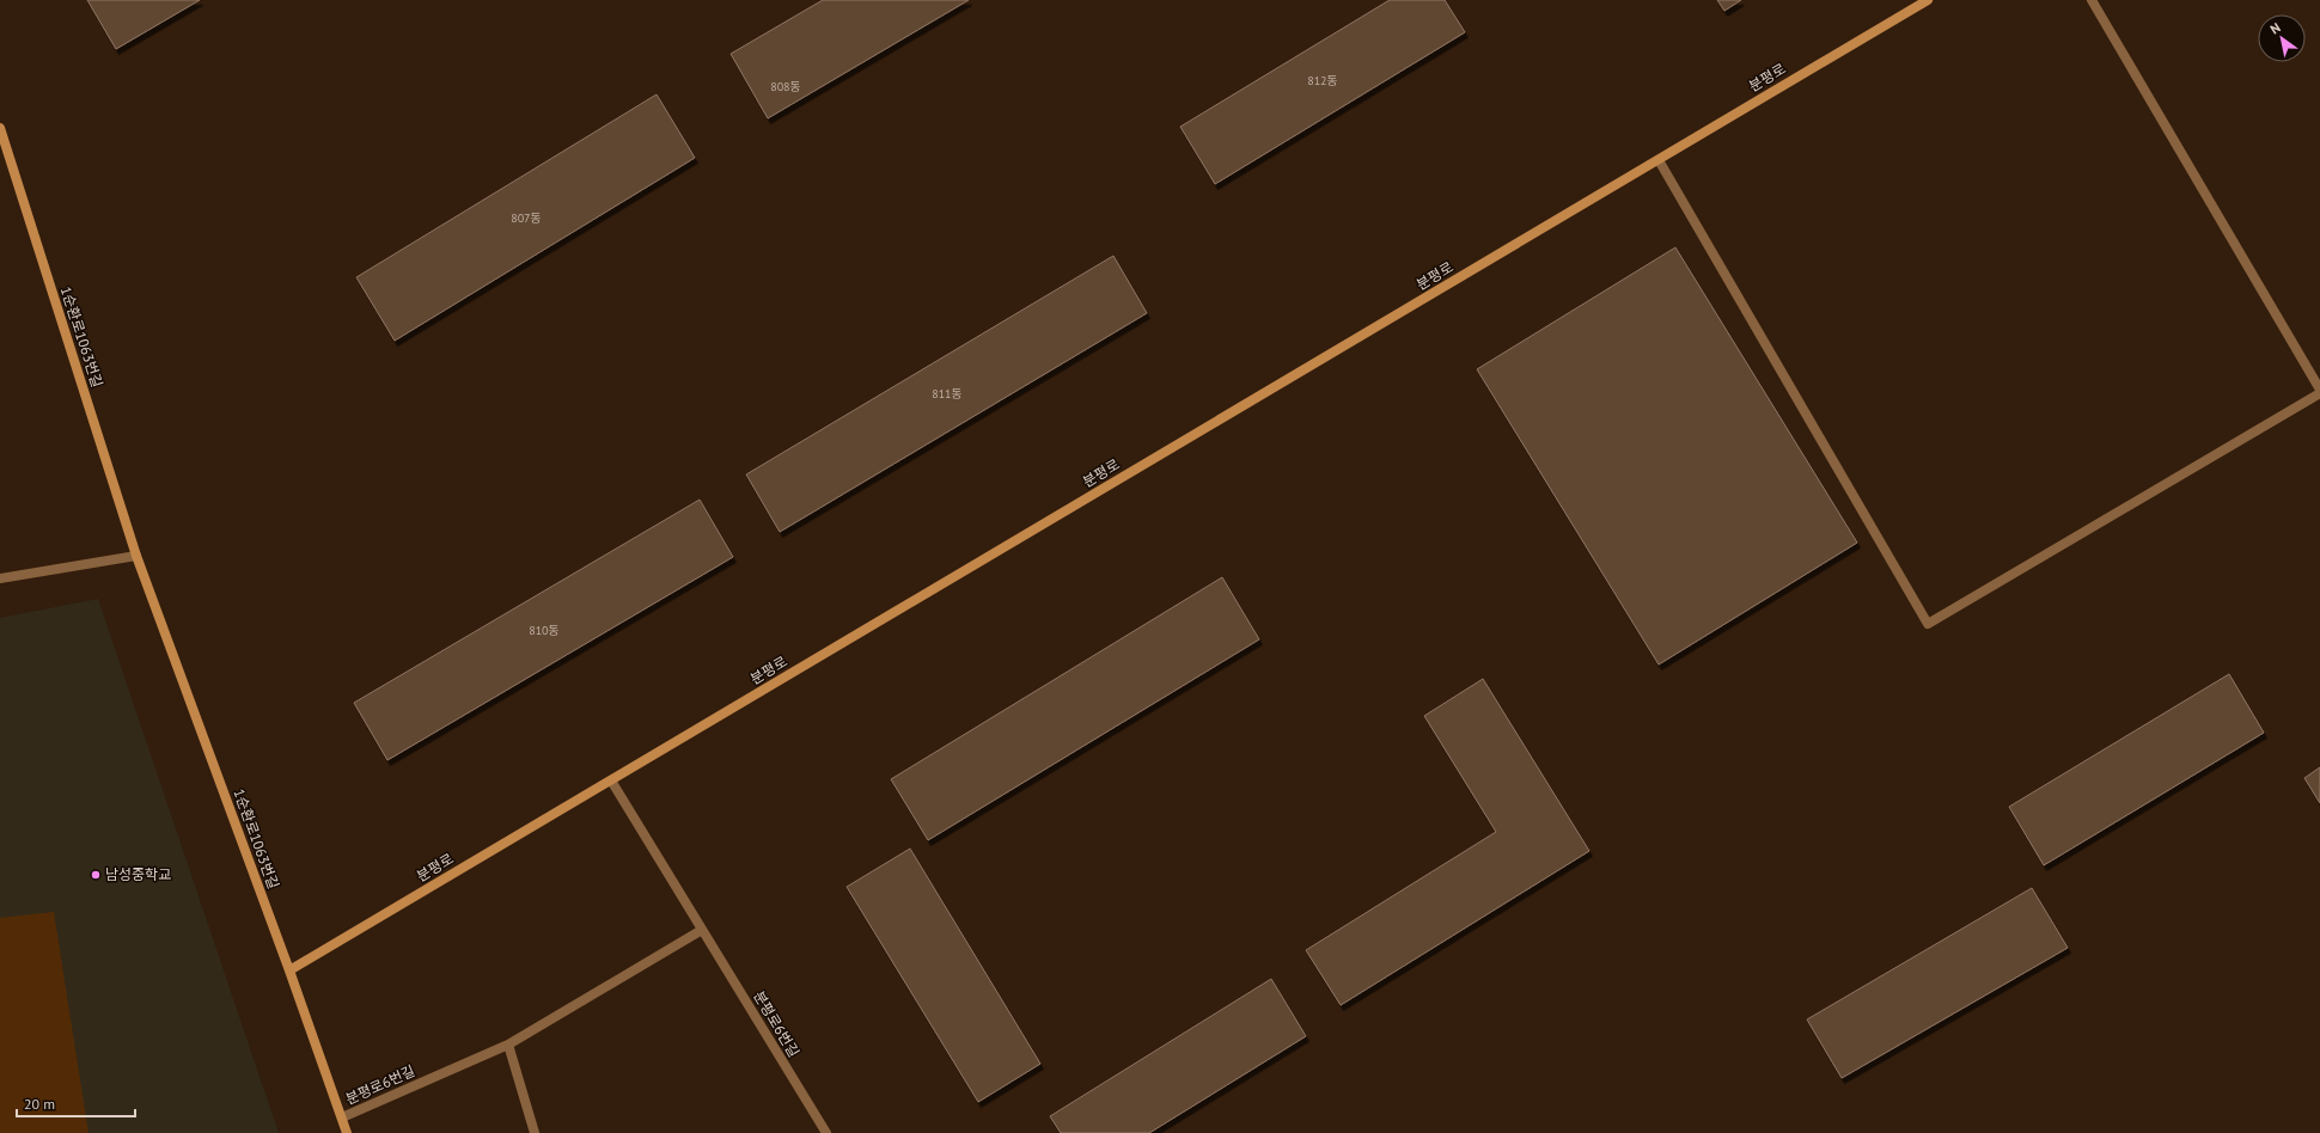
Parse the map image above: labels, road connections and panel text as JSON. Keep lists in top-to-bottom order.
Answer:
{
  "streets": {
    "street": ["분평로", "1순환로1063번길", "분평로6번길"]
  },
  "crossings": [
    ["분평로", "1순환로1063번길"],
    ["분평로", "분평로6번길"],
    ["1순환로1063번길", "분평로6번길"]
  ],
  "places": ["남성중학교"],
  "house_numbers": [
    "812동",
    "808동",
    "807동",
    "811동",
    "810동"
  ],
  "scale_bar": "20 m",
  "north": "top left"
}
